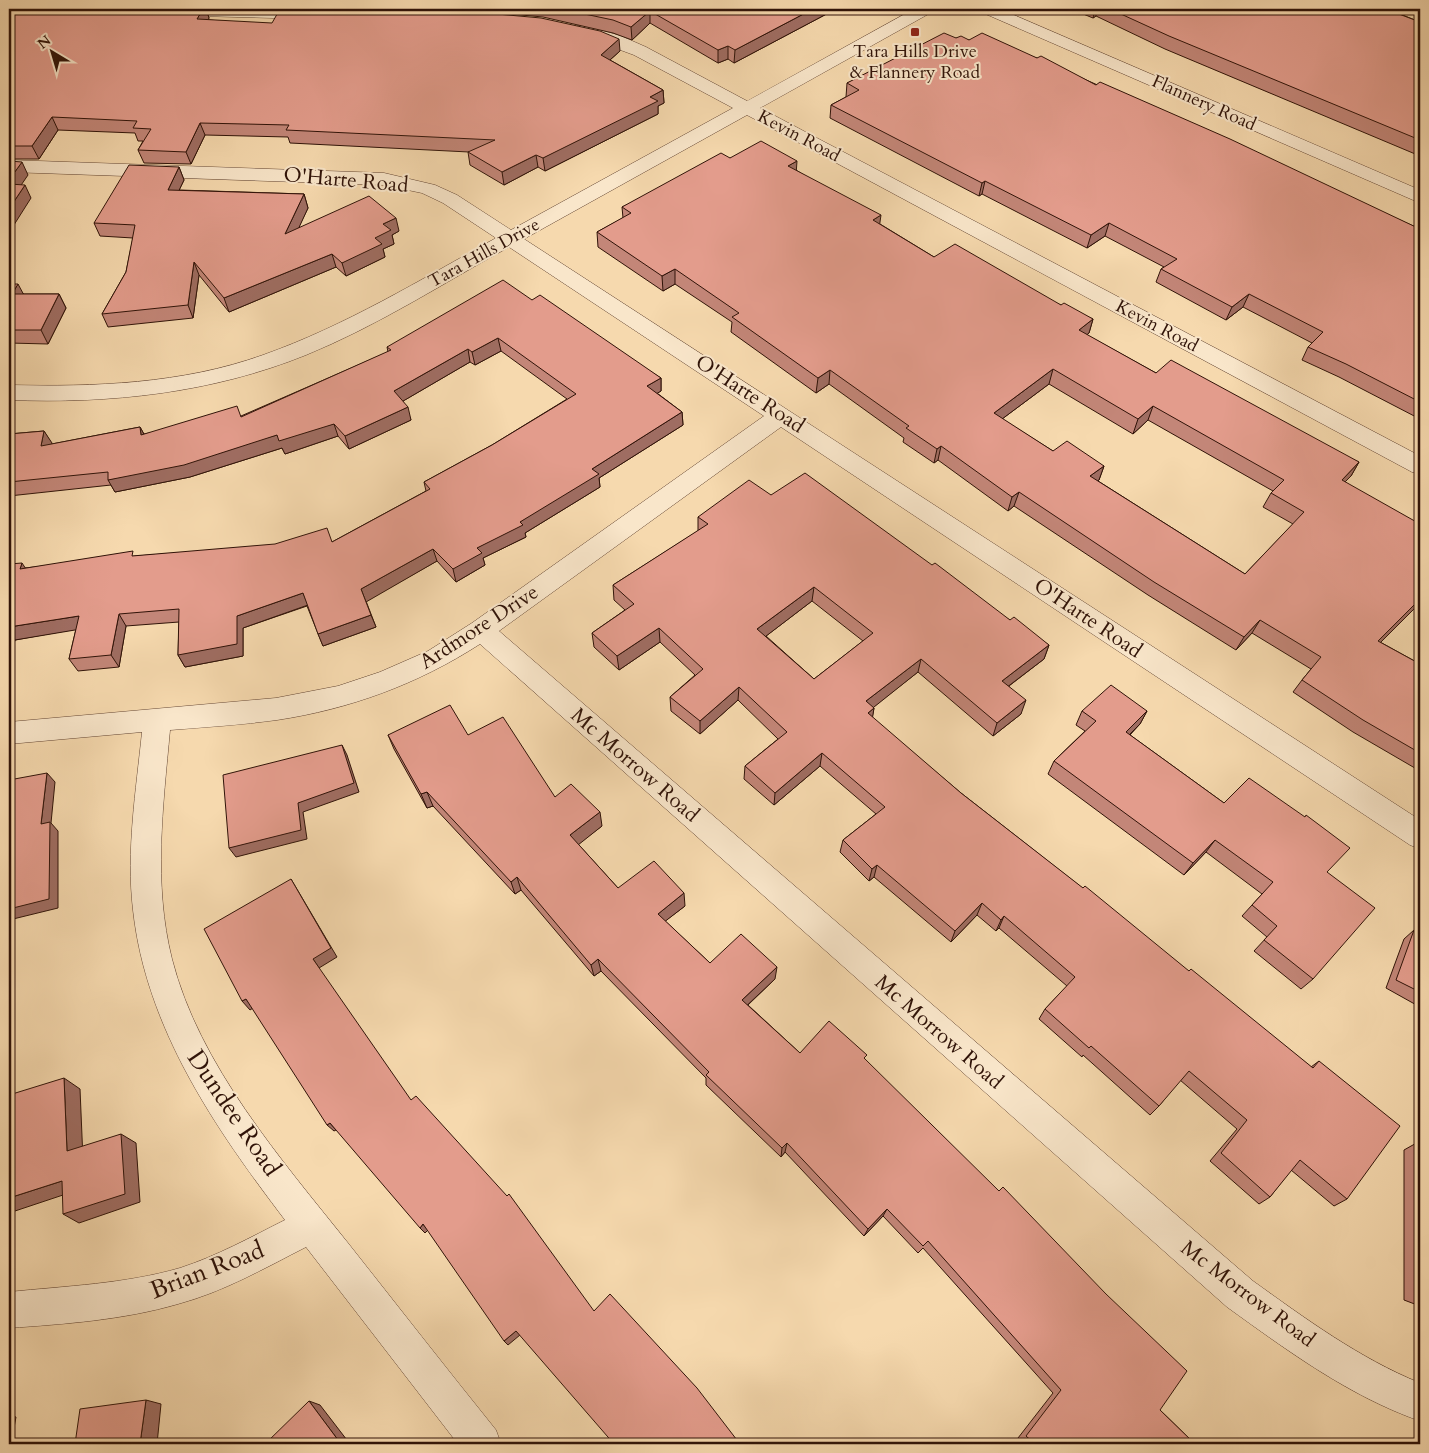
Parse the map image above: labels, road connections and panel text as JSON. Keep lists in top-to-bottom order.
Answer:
{
  "streets": {
    "street": [
      "Flannery Road",
      "Kevin Road",
      "O'Harte Road",
      "Tara Hills Drive",
      "Ardmore Drive",
      "Mc Morrow Road",
      "Dundee Road",
      "Brian Road"
    ]
  },
  "crossings": [
    ["Kevin Road", "Tara Hills Drive"],
    ["O'Harte Road", "Tara Hills Drive"],
    ["O'Harte Road", "Ardmore Drive"],
    ["Ardmore Drive", "Mc Morrow Road"],
    ["Ardmore Drive", "Dundee Road"],
    ["Dundee Road", "Brian Road"]
  ],
  "places": {
    "transit": ["Tara Hills Drive & Flannery Road"]
  },
  "north": "top left"
}
